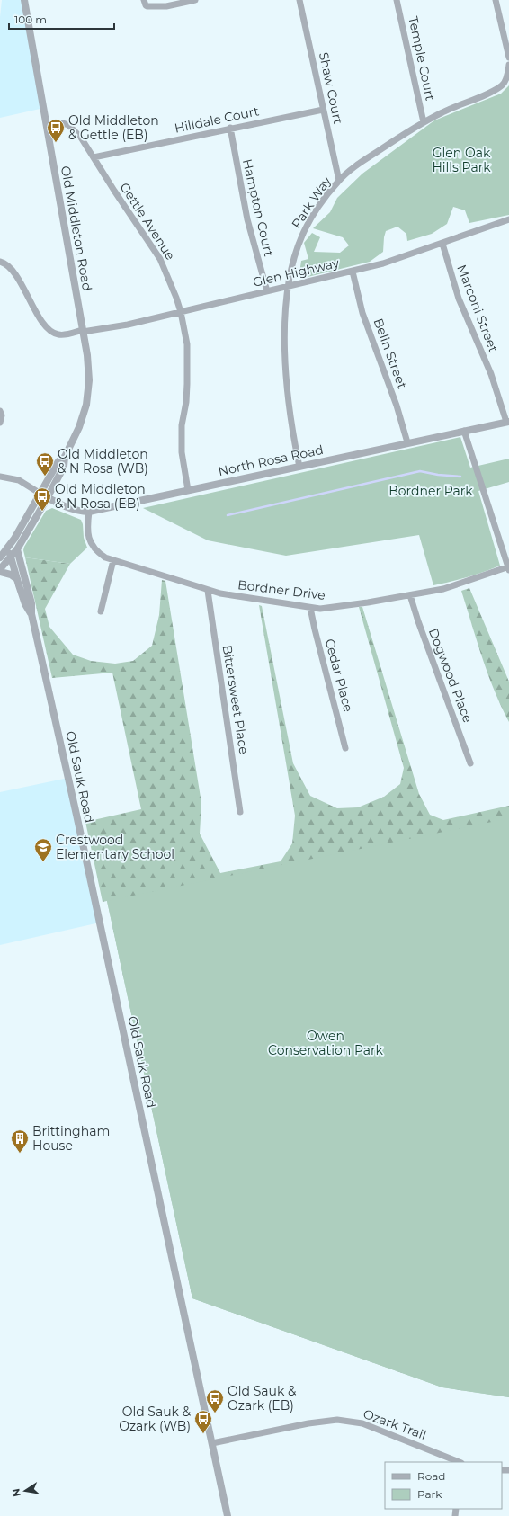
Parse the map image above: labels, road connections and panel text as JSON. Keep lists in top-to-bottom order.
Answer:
{
  "streets": {
    "street": [
      "Temple Court",
      "Shaw Court",
      "Hilldale Court",
      "Park Way",
      "Hampton Court",
      "Gettle Avenue",
      "Old Middleton Road",
      "Glen Highway",
      "Marconi Street",
      "Belin Street",
      "North Rosa Road",
      "Bordner Drive",
      "Cedar Place",
      "Dogwood Place",
      "Bittersweet Place",
      "Old Sauk Road",
      "Ozark Trail"
    ]
  },
  "crossings": [
    ["Temple Court", "Park Way"],
    ["Shaw Court", "Hilldale Court"],
    ["Shaw Court", "Park Way"],
    ["Hilldale Court", "Hampton Court"],
    ["Hilldale Court", "Gettle Avenue"],
    ["Park Way", "Glen Highway"],
    ["Park Way", "North Rosa Road"],
    ["Hampton Court", "Glen Highway"],
    ["Gettle Avenue", "Old Middleton Road"],
    ["Gettle Avenue", "Glen Highway"],
    ["Gettle Avenue", "North Rosa Road"],
    ["Old Middleton Road", "Glen Highway"],
    ["Old Middleton Road", "North Rosa Road"],
    ["Old Middleton Road", "Old Sauk Road"],
    ["Glen Highway", "Marconi Street"],
    ["Glen Highway", "Belin Street"],
    ["Marconi Street", "North Rosa Road"],
    ["Belin Street", "North Rosa Road"],
    ["North Rosa Road", "Bordner Drive"],
    ["Bordner Drive", "Cedar Place"],
    ["Bordner Drive", "Dogwood Place"],
    ["Bordner Drive", "Bittersweet Place"],
    ["Old Sauk Road", "Ozark Trail"]
  ],
  "parks": ["Glen Oak Hills Park", "Bordner Park", "Owen Conservation Park"],
  "places": {
    "bus stop": [
      "Old Middleton & Gettle (EB)",
      "Old Middleton & N Rosa (WB)",
      "Old Middleton & N Rosa (EB)",
      "Old Sauk & Ozark (EB)",
      "Old Sauk & Ozark (WB)"
    ],
    "school or university": ["Crestwood Elementary School"],
    "building": ["Brittingham House"]
  },
  "legend": ["Road", "Park"],
  "scale_bar": "100 m",
  "north": "left"
}
